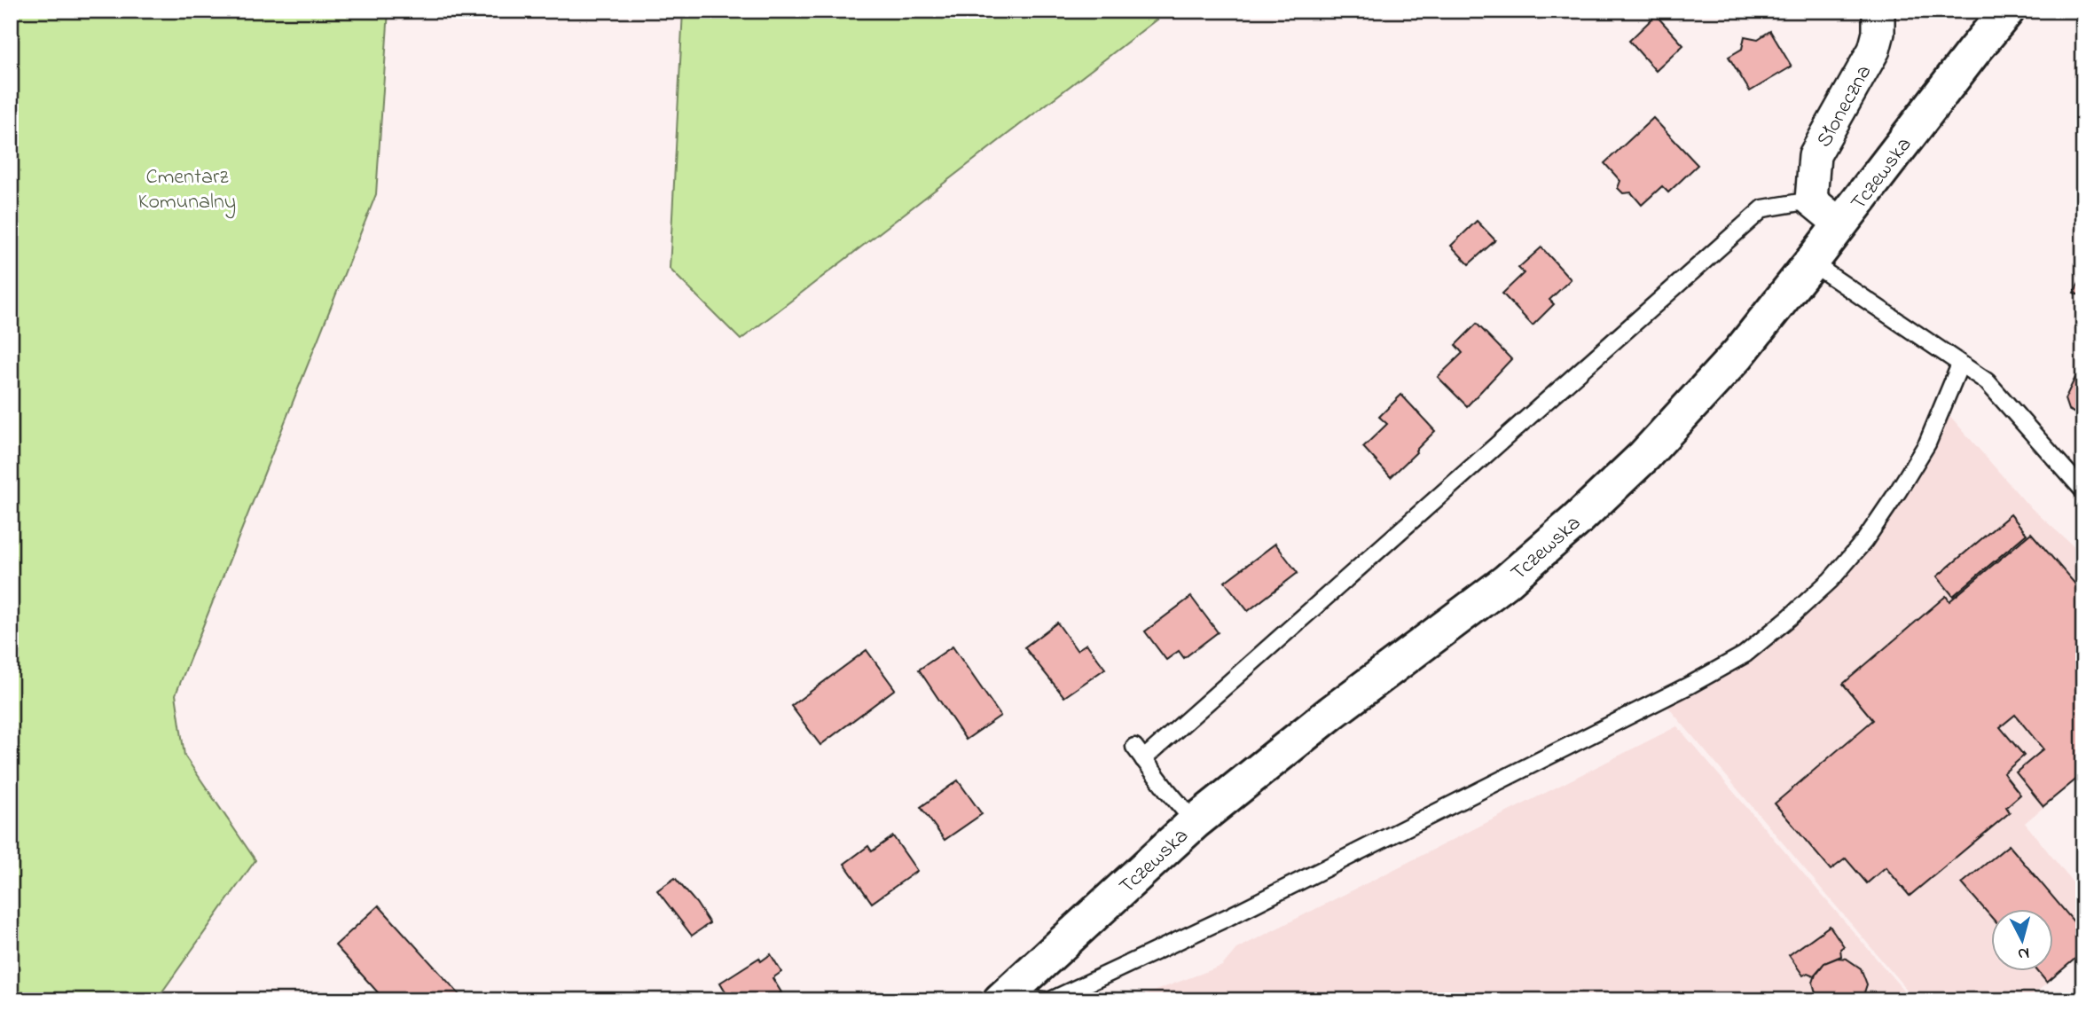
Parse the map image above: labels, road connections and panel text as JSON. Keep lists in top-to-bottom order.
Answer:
{
  "streets": {
    "street": ["Słoneczna", "Tczewska"]
  },
  "parks": ["Cmentarz Komunalny"],
  "north": "bottom"
}
